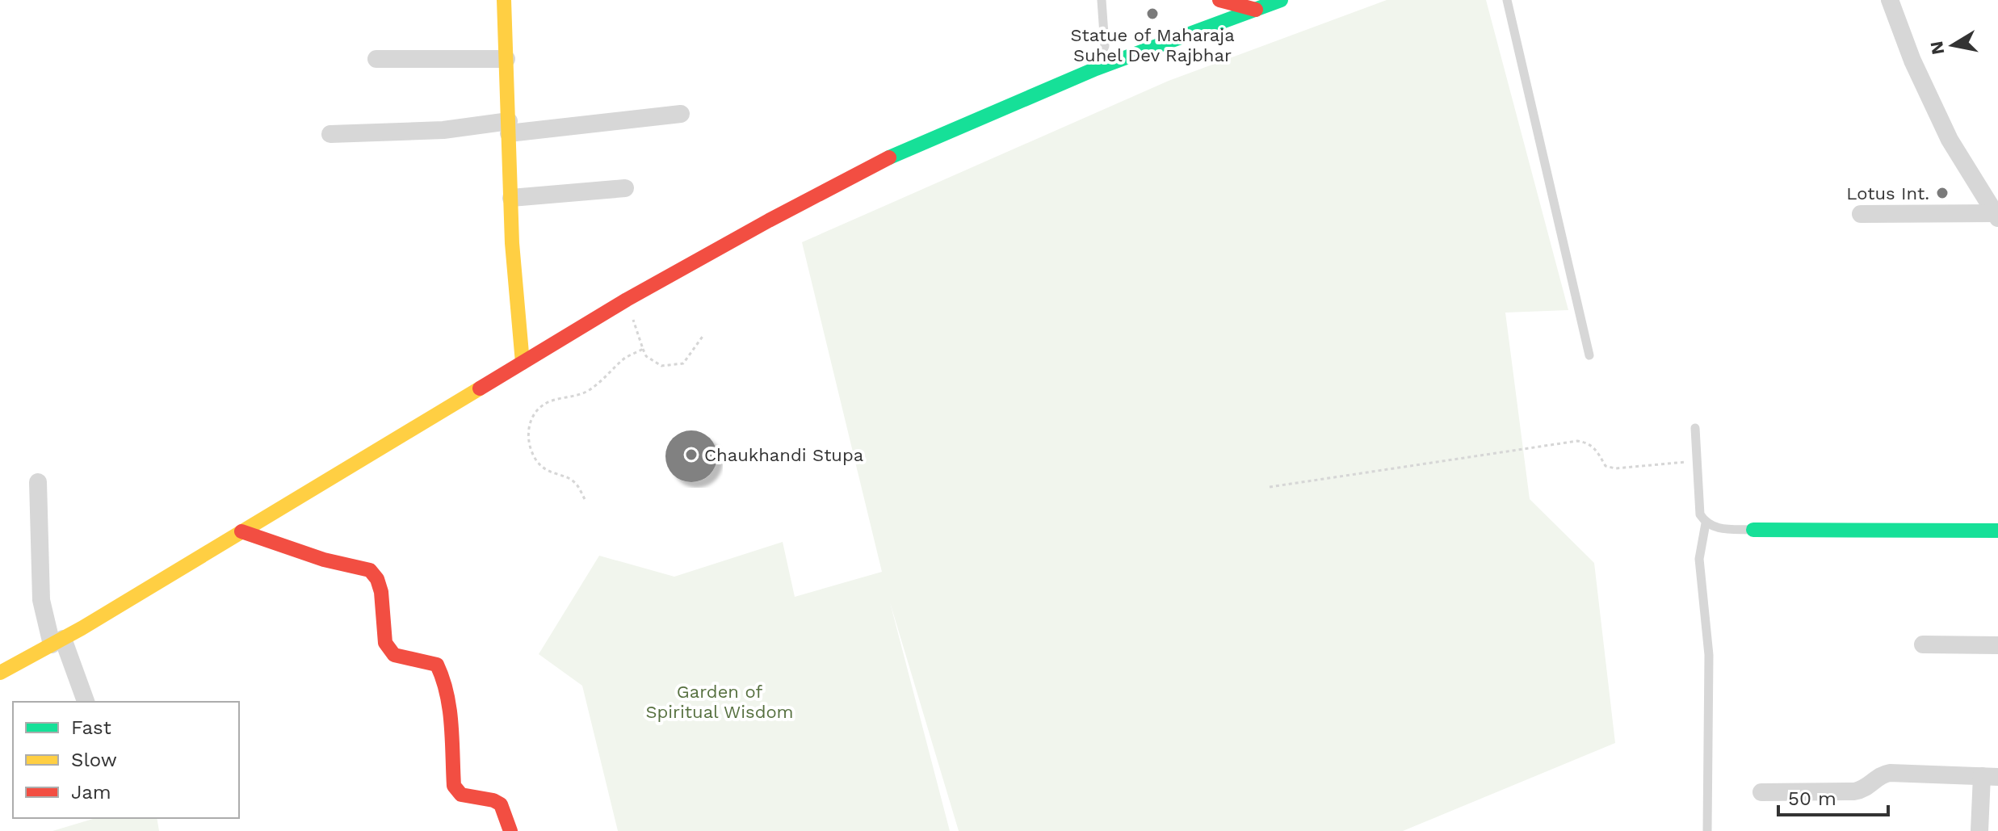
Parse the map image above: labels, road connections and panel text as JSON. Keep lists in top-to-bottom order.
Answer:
{
  "parks": ["Garden of Spiritual Wisdom"],
  "places": ["Statue of Maharaja Suhel Dev Rajbhar", "Lotus Int.", "Chaukhandi Stupa"],
  "legend": ["Fast", "Slow", "Jam"],
  "scale_bar": "50 m",
  "north": "left"
}
